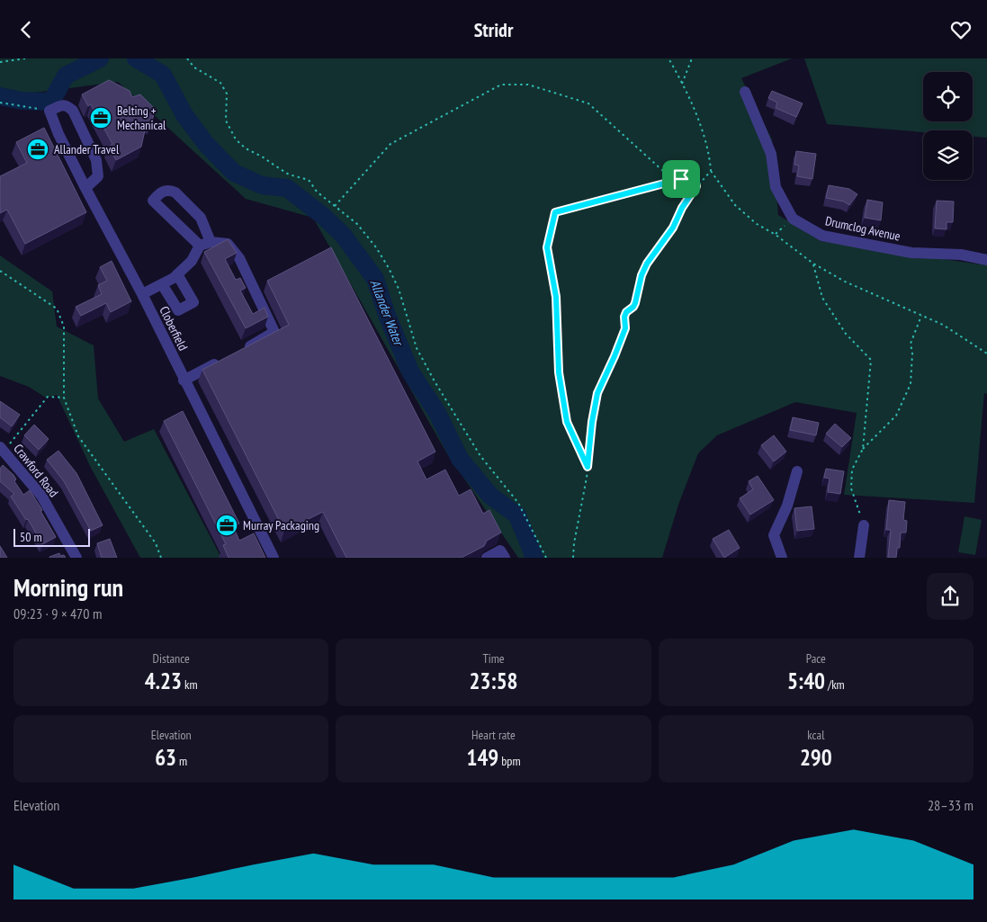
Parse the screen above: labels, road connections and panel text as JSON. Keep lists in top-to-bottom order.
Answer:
{
  "streets": {
    "street": ["Drumclog Avenue", "Cloberfield", "Crawford Road"]
  },
  "water": ["Allander Water"],
  "places": {
    "office": ["Belting + Mechanical", "Allander Travel", "Murray Packaging"]
  },
  "scale_bar": "50 m",
  "page": {
    "header": "Stridr",
    "scale": "50 m",
    "heading": ["Morning run", "09:23 · 9 × 470 m"],
    "stats": [
      ["Distance", "4.23 km"],
      ["Time", "23:58"],
      ["Pace", "5:40 /km"],
      ["Elevation", "63 m"],
      ["Heart rate", "149 bpm"],
      ["kcal", "290"]
    ],
    "chart": ["Elevation", "28–33 m"]
  }
}
